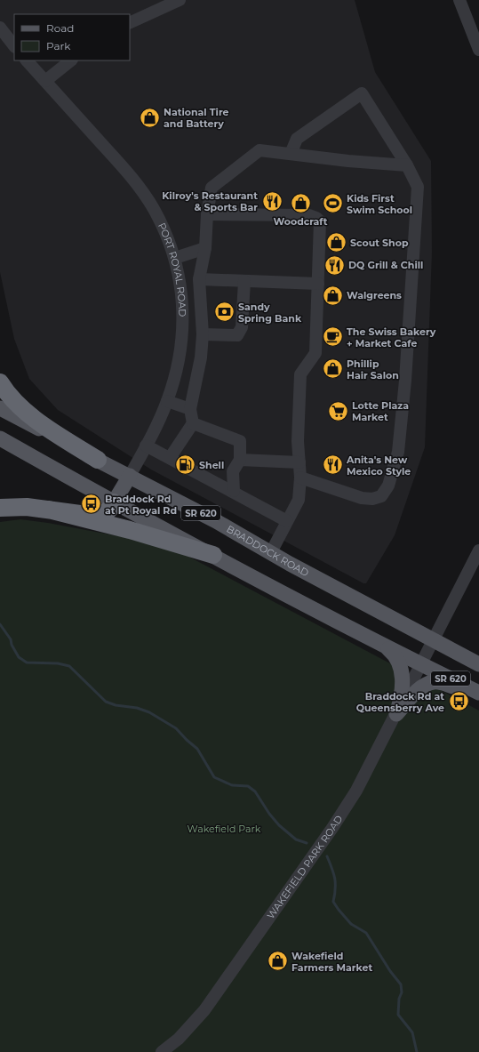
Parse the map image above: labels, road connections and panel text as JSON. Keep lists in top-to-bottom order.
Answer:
{
  "streets": {
    "main road": ["SR 620", "BRADDOCK ROAD"],
    "street": ["PORT ROYAL ROAD", "WAKEFIELD PARK ROAD"]
  },
  "crossings": [
    ["PORT ROYAL ROAD", "BRADDOCK ROAD"],
    ["SR 620", "WAKEFIELD PARK ROAD"],
    ["BRADDOCK ROAD", "WAKEFIELD PARK ROAD"]
  ],
  "parks": ["Wakefield Park"],
  "places": {
    "shop": [
      "National Tire and Battery",
      "Woodcraft",
      "Scout Shop",
      "Walgreens",
      "Phillip Hair Salon",
      "Wakefield Farmers Market"
    ],
    "restaurant": ["Kilroy's Restaurant & Sports Bar", "DQ Grill & Chill", "Anita's New Mexico Style"],
    "sports": ["Kids First Swim School"],
    "bank": ["Sandy Spring Bank"],
    "cafe": ["The Swiss Bakery + Market Cafe"],
    "supermarket": ["Lotte Plaza Market"],
    "fuel station": ["Shell"],
    "bus stop": ["Braddock Rd at Pt Royal Rd", "Braddock Rd at Queensberry Ave"]
  },
  "legend": ["Road", "Park"]
}
